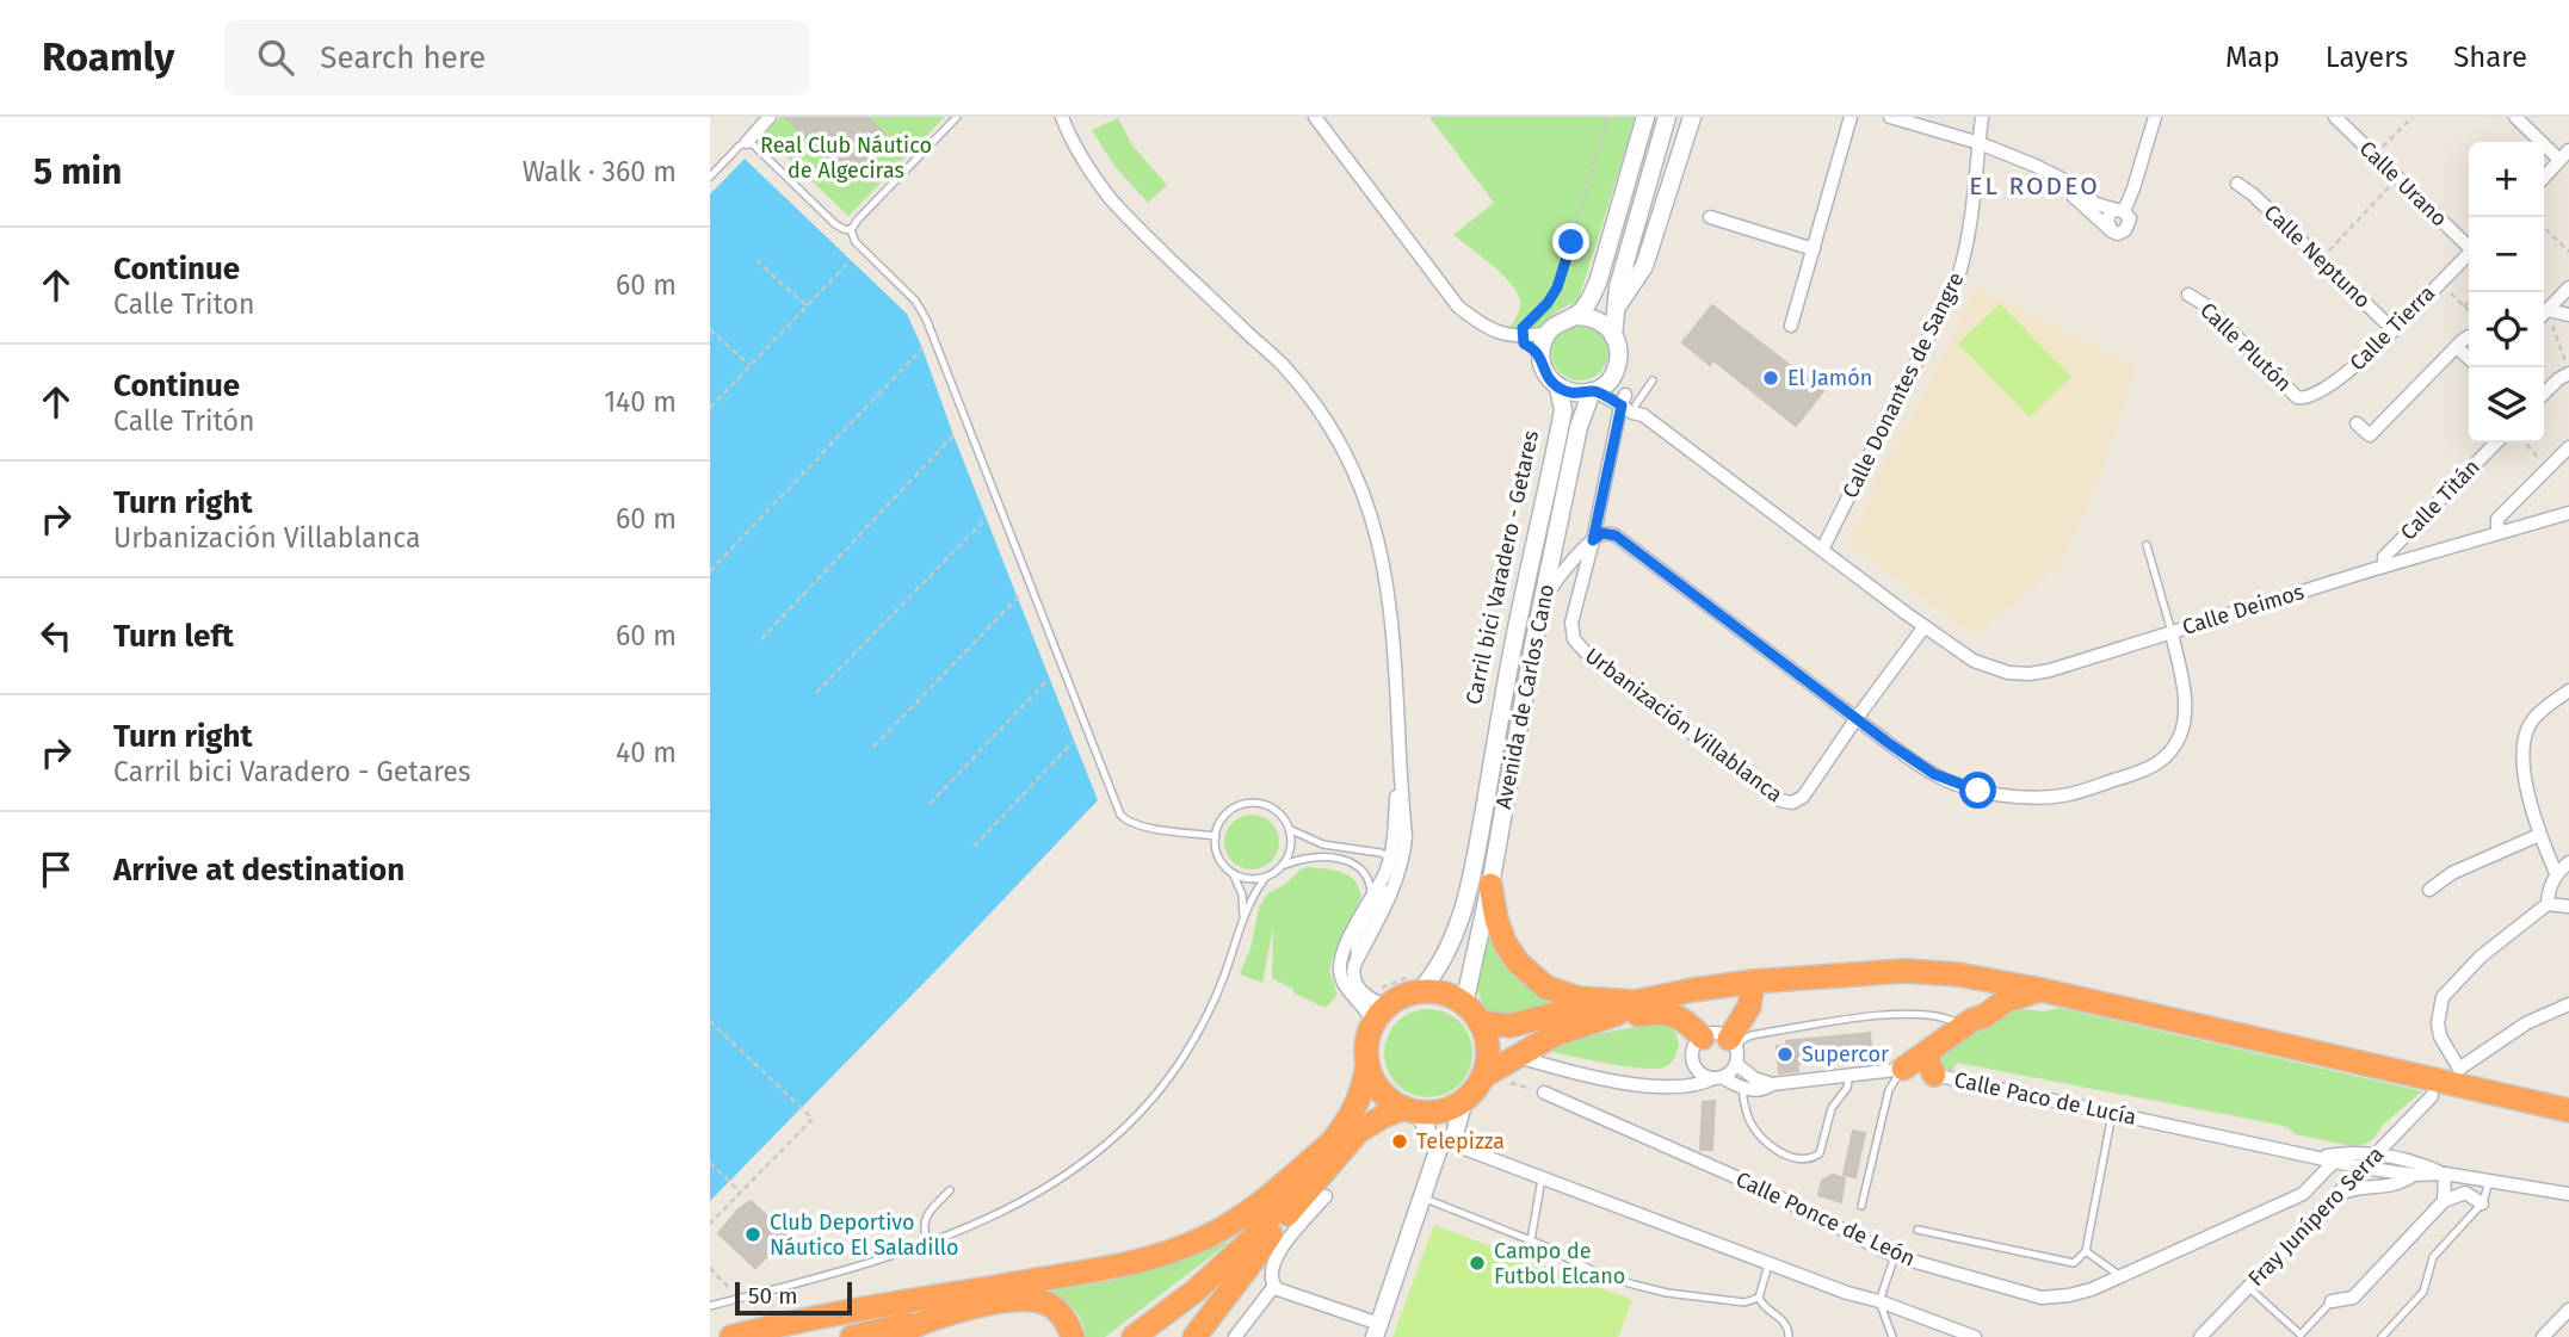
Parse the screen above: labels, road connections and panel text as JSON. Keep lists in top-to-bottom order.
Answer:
{
  "streets": {
    "street": [
      "Calle Urano",
      "Calle Neptuno",
      "Calle Tierra",
      "Calle Plutón",
      "Calle Donantes de Sangre",
      "Calle Titán",
      "Calle Deimos",
      "Avenida de Carlos Cano",
      "Urbanización Villablanca",
      "Calle Paco de Lucía",
      "Fray Junípero Serra",
      "Calle Ponce de León"
    ]
  },
  "crossings": [
    ["Calle Neptuno", "Calle Tierra"],
    ["Calle Tierra", "Calle Plutón"],
    ["Calle Donantes de Sangre", "Calle Deimos"],
    ["Calle Titán", "Calle Deimos"],
    ["Calle Deimos", "Avenida de Carlos Cano"],
    ["Calle Deimos", "Urbanización Villablanca"],
    ["Calle Paco de Lucía", "Fray Junípero Serra"],
    ["Calle Paco de Lucía", "Calle Ponce de León"]
  ],
  "districts": ["EL RODEO"],
  "parks": ["Real Club Náutico de Algeciras"],
  "places": [
    "El Jamón",
    "Supercor",
    "Telepizza",
    "Club Deportivo Náutico El Saladillo",
    "Campo de Futbol Elcano"
  ],
  "scale_bar": "50 m",
  "page": {
    "header": "Roamly",
    "search": "Search here",
    "nav": ["Map", "Layers", "Share"],
    "heading": ["5 min", "Walk · 360 m"],
    "map_buttons": ["+", "−"],
    "list": [
      ["Continue", "Calle Triton", "60 m"],
      ["Continue", "Calle Tritón", "140 m"],
      ["Turn right", "Urbanización Villablanca", "60 m"],
      ["Turn left", "60 m"],
      ["Turn right", "Carril bici Varadero - Getares", "40 m"],
      "Arrive at destination"
    ],
    "scale": "50 m"
  }
}
